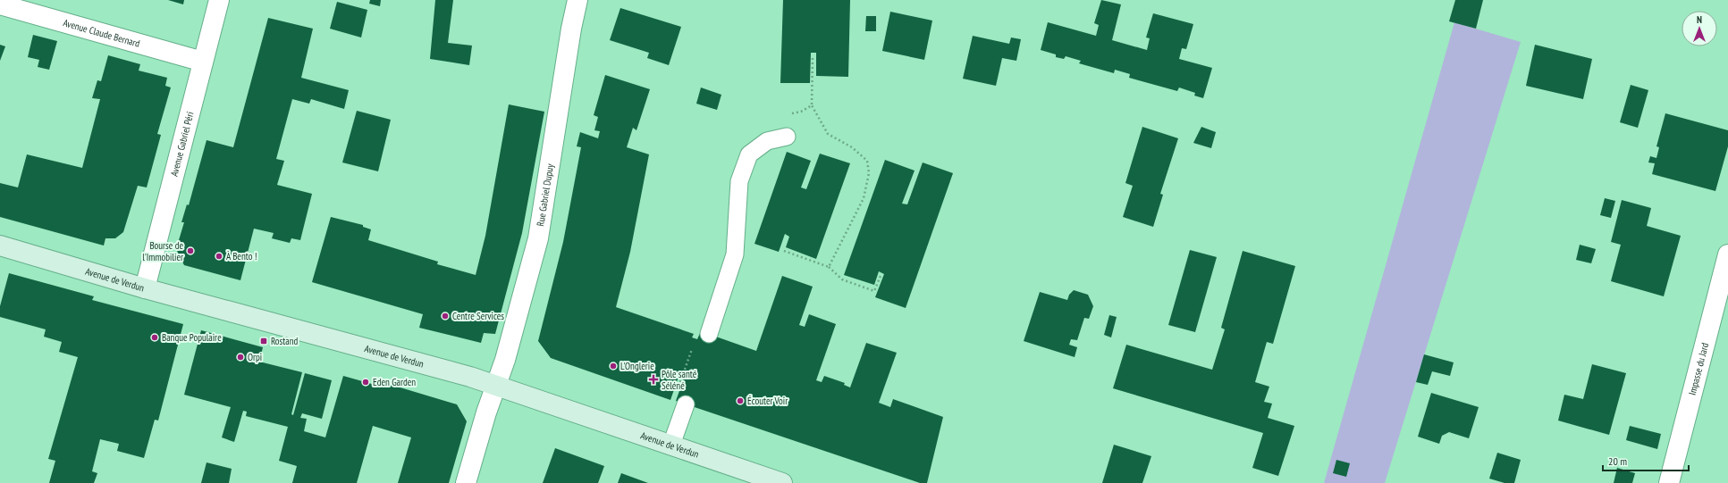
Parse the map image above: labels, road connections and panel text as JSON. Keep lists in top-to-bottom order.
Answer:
{
  "streets": {
    "main road": ["Avenue de Verdun"],
    "street": [
      "Avenue Claude Bernard",
      "Avenue Gabriel Péri",
      "Rue Gabriel Dupuy",
      "Impasse du Jard"
    ]
  },
  "crossings": [
    ["Avenue Claude Bernard", "Avenue Gabriel Péri"],
    ["Avenue Gabriel Péri", "Avenue de Verdun"],
    ["Rue Gabriel Dupuy", "Avenue de Verdun"]
  ],
  "places": {
    "other": [
      "Bourse de l'Immobilier",
      "À Bento !",
      "Centre Services",
      "Banque Populaire",
      "Orpi",
      "L'Onglerie",
      "Eden Garden",
      "Écouter Voir"
    ],
    "transit": ["Rostand"],
    "health": ["Pôle santé Séléné"]
  },
  "scale_bar": "20 m",
  "north": "top"
}
